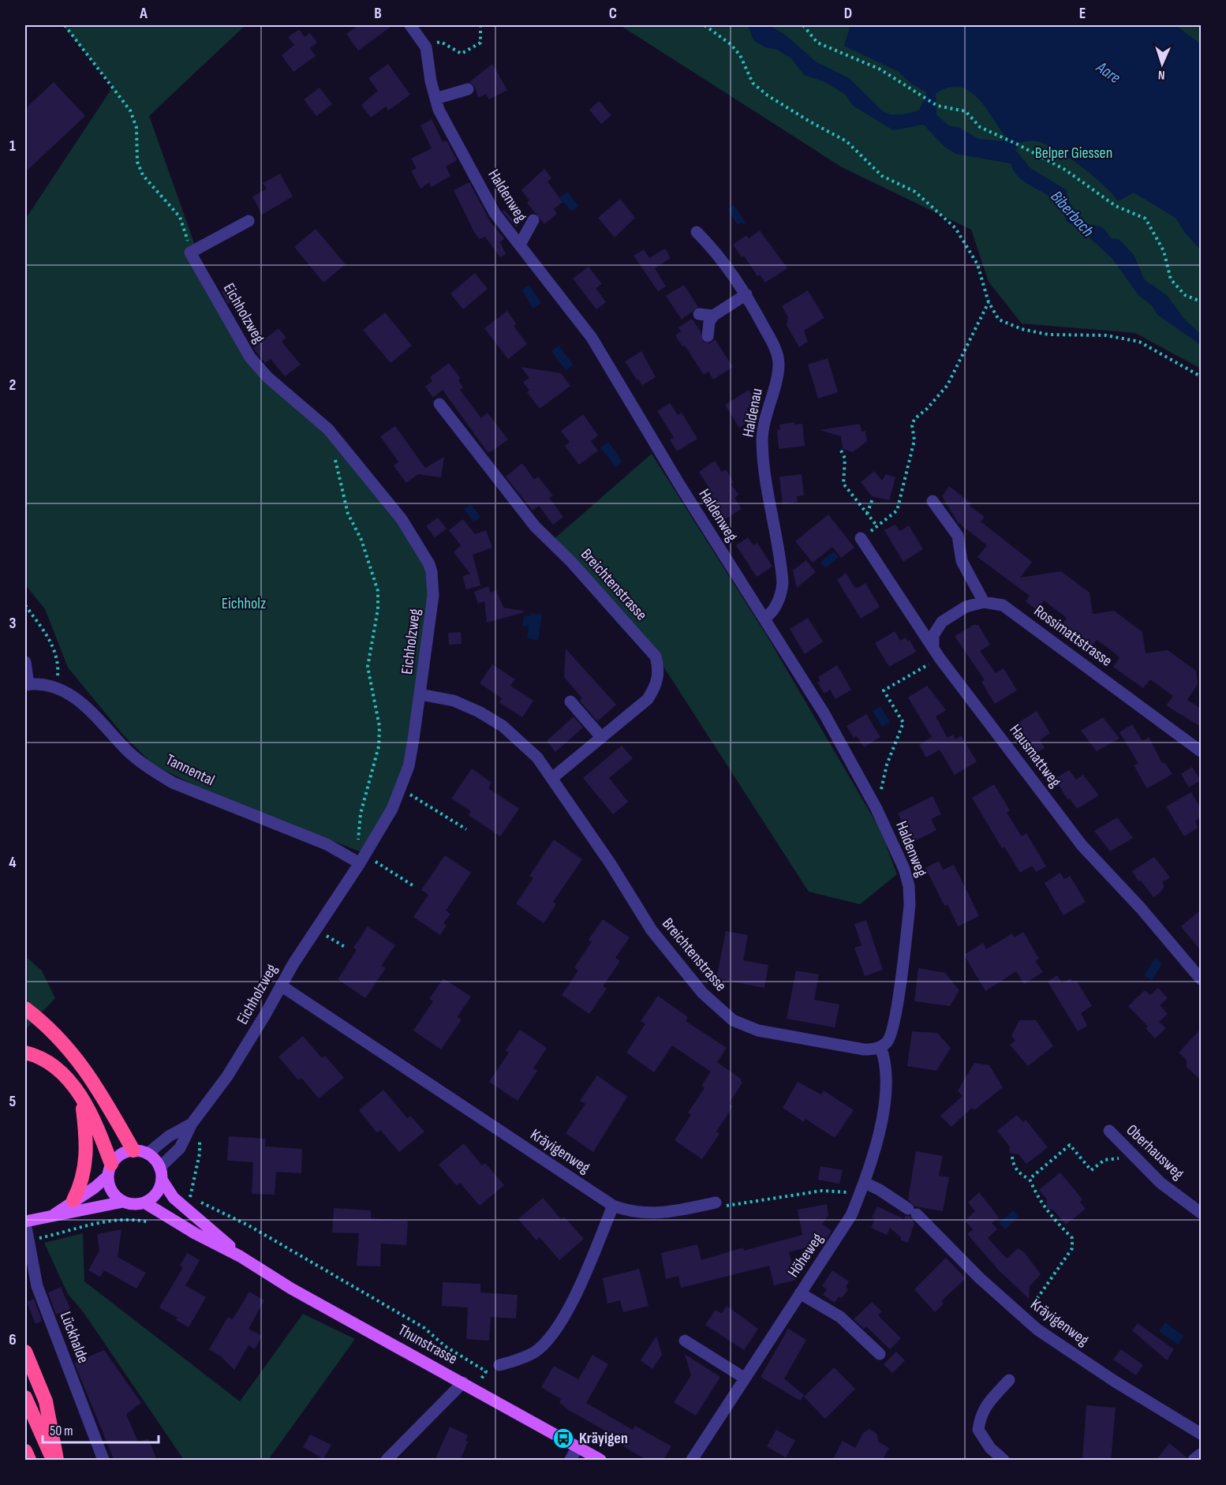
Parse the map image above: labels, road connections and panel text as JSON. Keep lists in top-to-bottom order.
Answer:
{
  "streets": {
    "main road": ["Thunstrasse"],
    "street": [
      "Haldenweg",
      "Eichholzweg",
      "Haldenau",
      "Breichtenstrasse",
      "Rossimattstrasse",
      "Hausmattweg",
      "Tannental",
      "Kräyigenweg",
      "Oberhausweg",
      "Höheweg",
      "Lückhalde"
    ]
  },
  "crossings": [
    ["Haldenweg", "Haldenau"],
    ["Haldenweg", "Breichtenstrasse"],
    ["Haldenweg", "Höheweg"],
    ["Eichholzweg", "Breichtenstrasse"],
    ["Eichholzweg", "Tannental"],
    ["Eichholzweg", "Kräyigenweg"],
    ["Eichholzweg", "Thunstrasse"],
    ["Breichtenstrasse", "Höheweg"],
    ["Kräyigenweg", "Höheweg"]
  ],
  "water": ["Aare", "Biberbach"],
  "parks": ["Belper Giessen", "Eichholz"],
  "places": {
    "bus stop": ["Kräyigen"]
  },
  "scale_bar": "50 m",
  "north": "bottom",
  "grid": {
    "columns": [
      "A",
      "B",
      "C",
      "D",
      "E"
    ],
    "rows": [
      "1",
      "2",
      "3",
      "4",
      "5",
      "6"
    ]
  }
}
